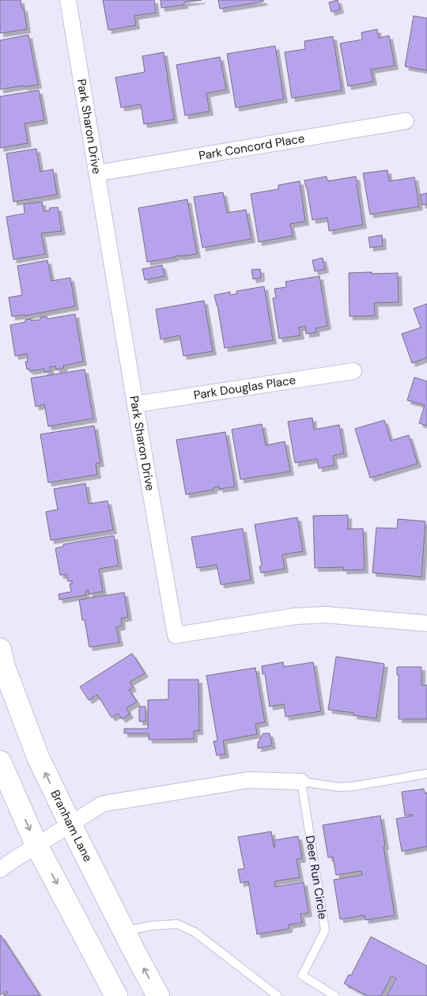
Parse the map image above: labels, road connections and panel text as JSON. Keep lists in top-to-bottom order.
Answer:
{
  "streets": {
    "main road": ["Branham Lane"],
    "street": ["Park Sharon Drive", "Park Concord Place", "Park Douglas Place"],
    "lane": ["Deer Run Circle"]
  },
  "crossings": [
    ["Park Sharon Drive", "Park Concord Place"],
    ["Park Sharon Drive", "Park Douglas Place"]
  ]
}
